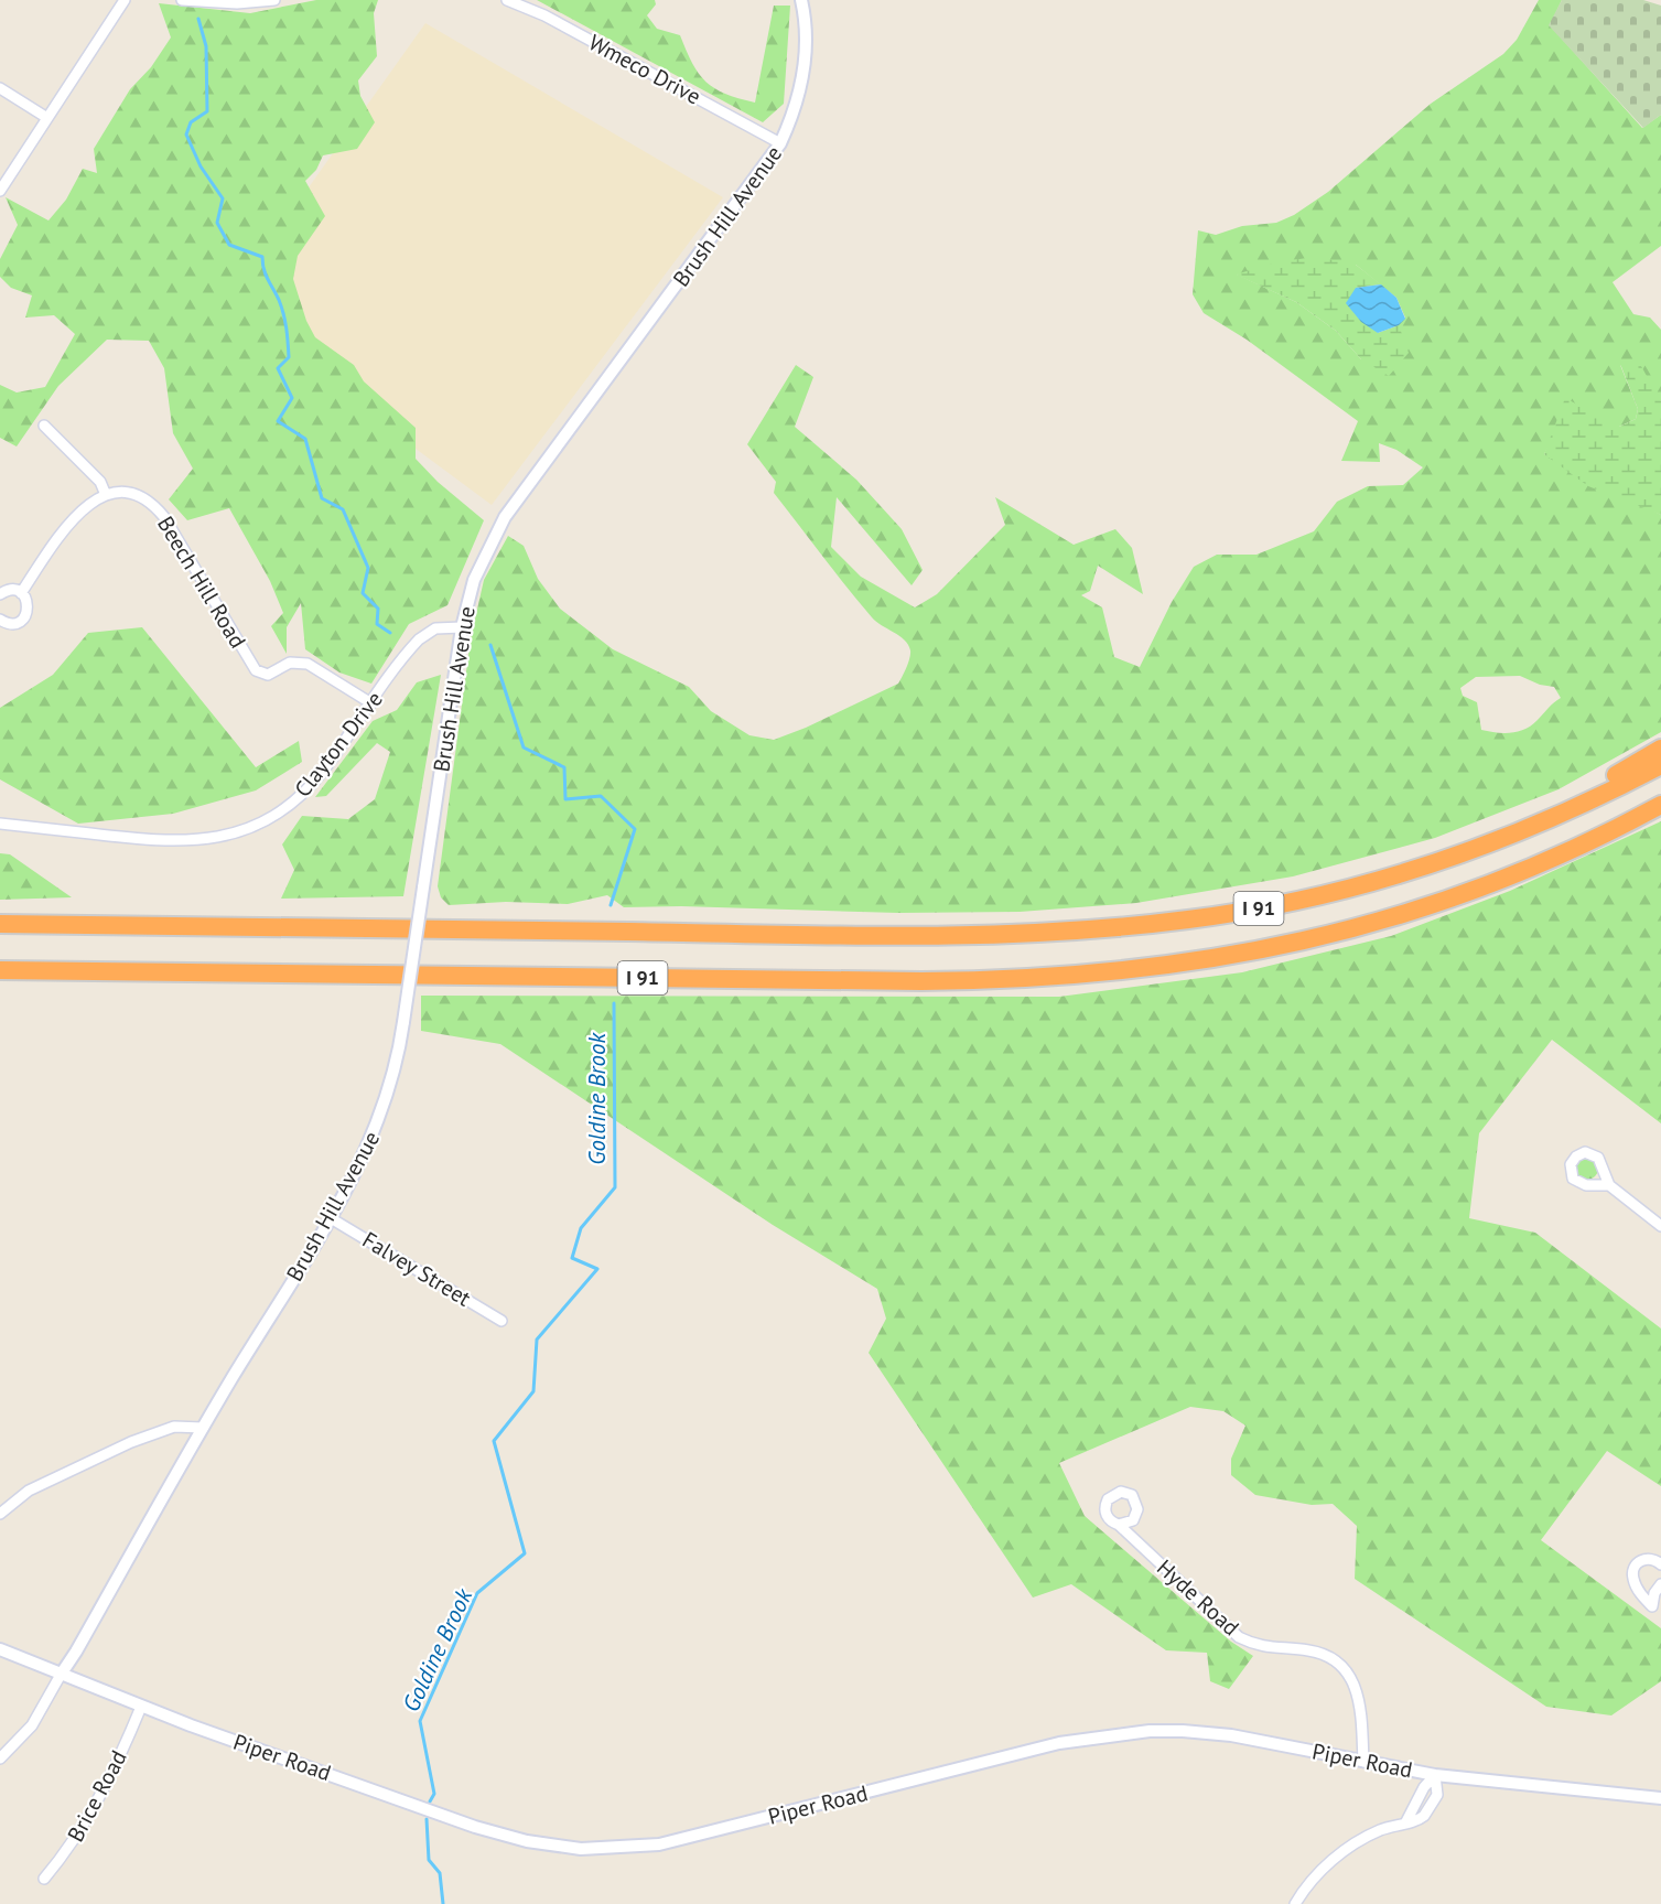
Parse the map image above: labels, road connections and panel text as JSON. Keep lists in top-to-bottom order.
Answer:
{
  "streets": {
    "highway": ["I 91"],
    "street": [
      "Wmeco Drive",
      "Brush Hill Avenue",
      "Beech Hill Road",
      "Clayton Drive",
      "Falvey Street",
      "Hyde Road",
      "Piper Road",
      "Brice Road"
    ]
  },
  "crossings": [
    ["Wmeco Drive", "Brush Hill Avenue"],
    ["Brush Hill Avenue", "Clayton Drive"],
    ["Brush Hill Avenue", "Falvey Street"],
    ["Brush Hill Avenue", "Piper Road"],
    ["Beech Hill Road", "Clayton Drive"],
    ["Hyde Road", "Piper Road"],
    ["Piper Road", "Brice Road"]
  ],
  "water": ["Goldine Brook"]
}
